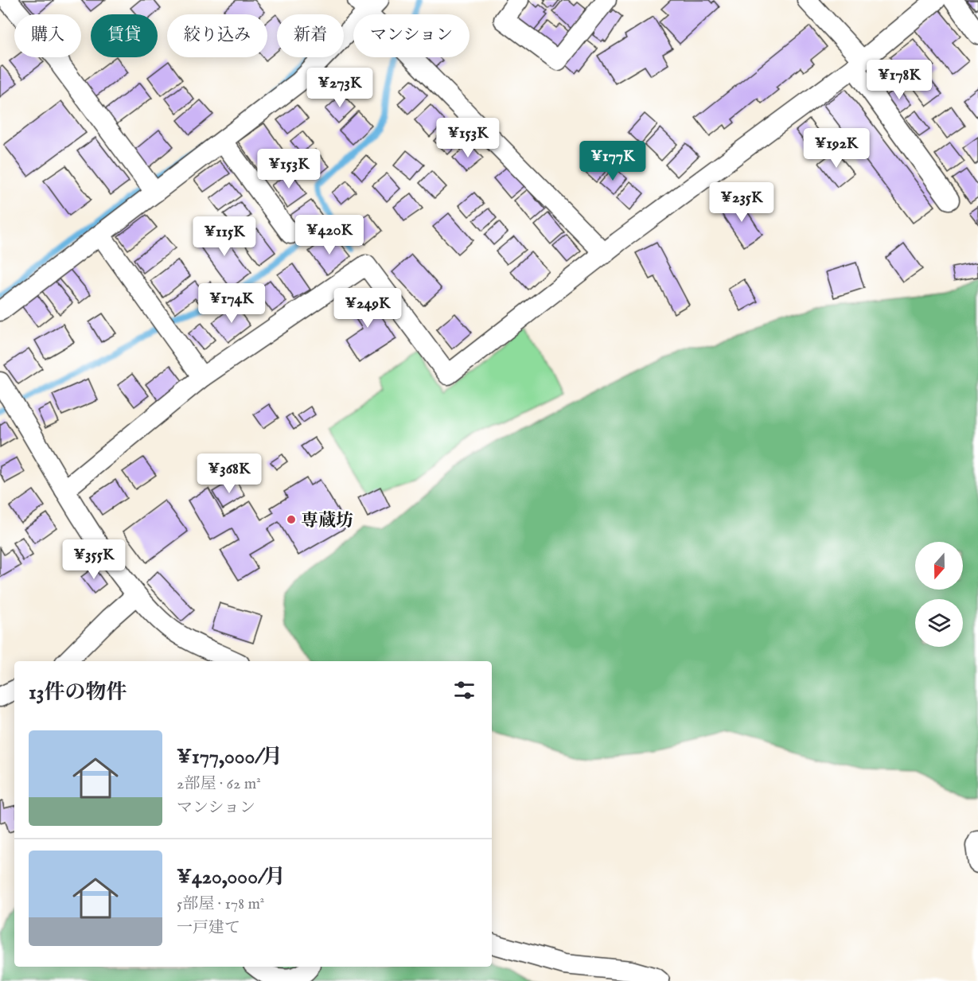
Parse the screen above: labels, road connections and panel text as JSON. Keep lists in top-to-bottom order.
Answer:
{
  "places": ["専蔵坊"],
  "north": "bottom",
  "page": {
    "chip": [
      "購入",
      "賃貸",
      "絞り込み",
      "新着",
      "マンション"
    ],
    "price": [
      "¥178K",
      "¥273K",
      "¥153K",
      "¥192K",
      "¥177K",
      "¥153K",
      "¥235K",
      "¥420K",
      "¥115K",
      "¥174K",
      "¥249K",
      "¥368K",
      "¥355K"
    ],
    "heading": "13件の物件",
    "list": [
      {
        "name": "¥177,000/月",
        "note": "2部屋 · 62 m² · マンション"
      },
      {
        "name": "¥420,000/月",
        "note": "5部屋 · 178 m² · 一戸建て"
      }
    ]
  }
}
